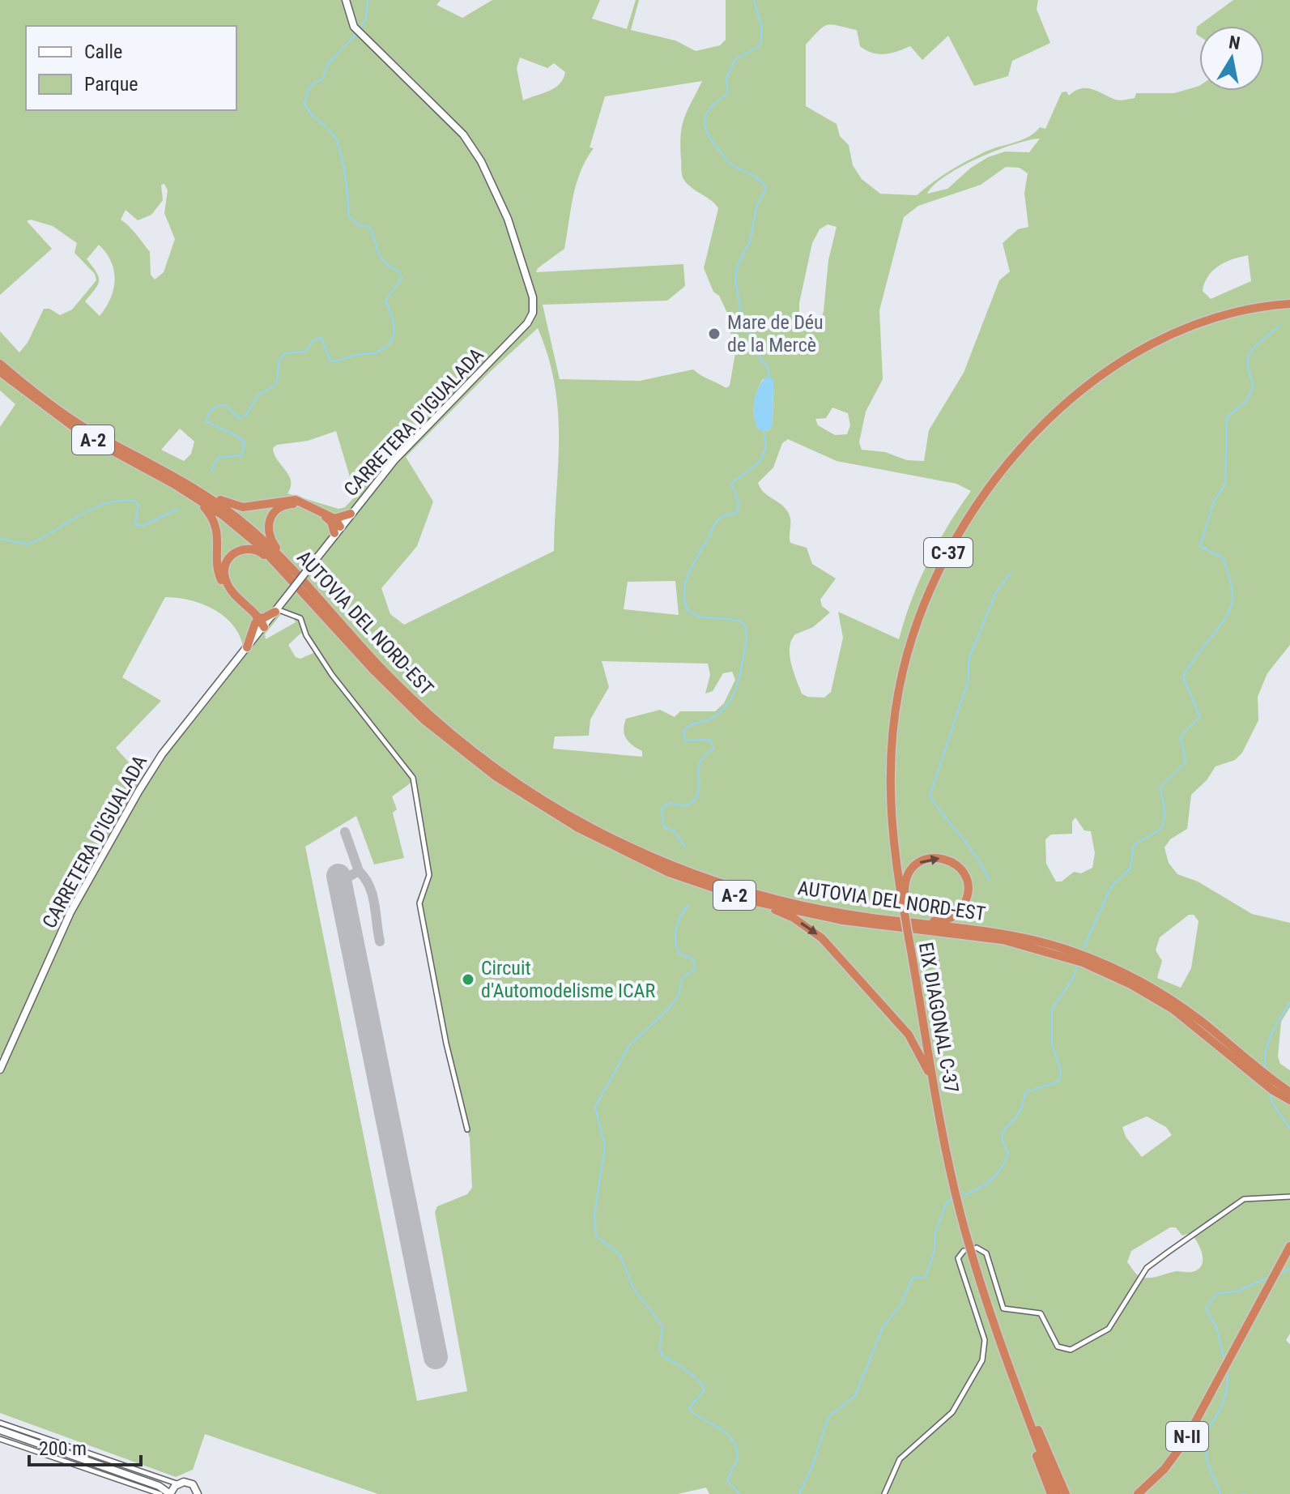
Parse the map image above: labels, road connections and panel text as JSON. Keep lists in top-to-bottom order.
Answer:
{
  "streets": {
    "highway": [
      "A-2",
      "C-37",
      "AUTOVIA DEL NORD-EST",
      "EIX DIAGONAL C-37",
      "N-II"
    ],
    "street": ["CARRETERA D'IGUALADA"]
  },
  "places": ["Mare de Déu de la Mercè", "Circuit d'Automodelisme ICAR"],
  "legend": ["Calle", "Parque"],
  "scale_bar": "200 m",
  "north": "top"
}
